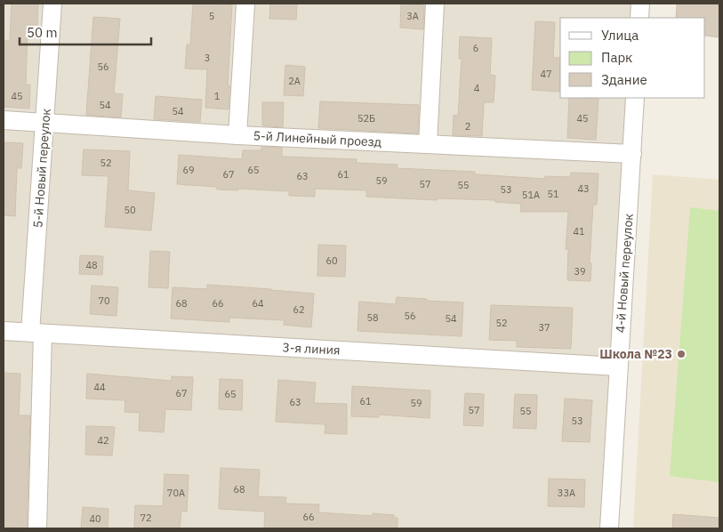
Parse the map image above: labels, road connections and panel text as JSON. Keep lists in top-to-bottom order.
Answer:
{
  "streets": {
    "street": [
      "5-й Линейный проезд",
      "5-й Новый переулок",
      "4-й Новый переулок",
      "3-я линия"
    ]
  },
  "crossings": [
    ["5-й Линейный проезд", "5-й Новый переулок"],
    ["5-й Линейный проезд", "4-й Новый переулок"],
    ["5-й Новый переулок", "3-я линия"],
    ["4-й Новый переулок", "3-я линия"]
  ],
  "places": ["Школа №23"],
  "house_numbers": [
    "5",
    "3А",
    "6",
    "3",
    "56",
    "47",
    "2А",
    "4",
    "45",
    "1",
    "54",
    "54",
    "52Б",
    "45",
    "2",
    "52",
    "69",
    "65",
    "67",
    "61",
    "63",
    "59",
    "57",
    "55",
    "43",
    "53",
    "51",
    "51А",
    "50",
    "41",
    "60",
    "48",
    "39",
    "70",
    "68",
    "66",
    "64",
    "62",
    "56",
    "58",
    "54",
    "52",
    "37",
    "44",
    "67",
    "65",
    "61",
    "63",
    "59",
    "57",
    "55",
    "53",
    "42",
    "68",
    "70А",
    "33А",
    "66",
    "72",
    "40"
  ],
  "legend": ["Улица", "Парк", "Здание"],
  "scale_bar": "50 m"
}
